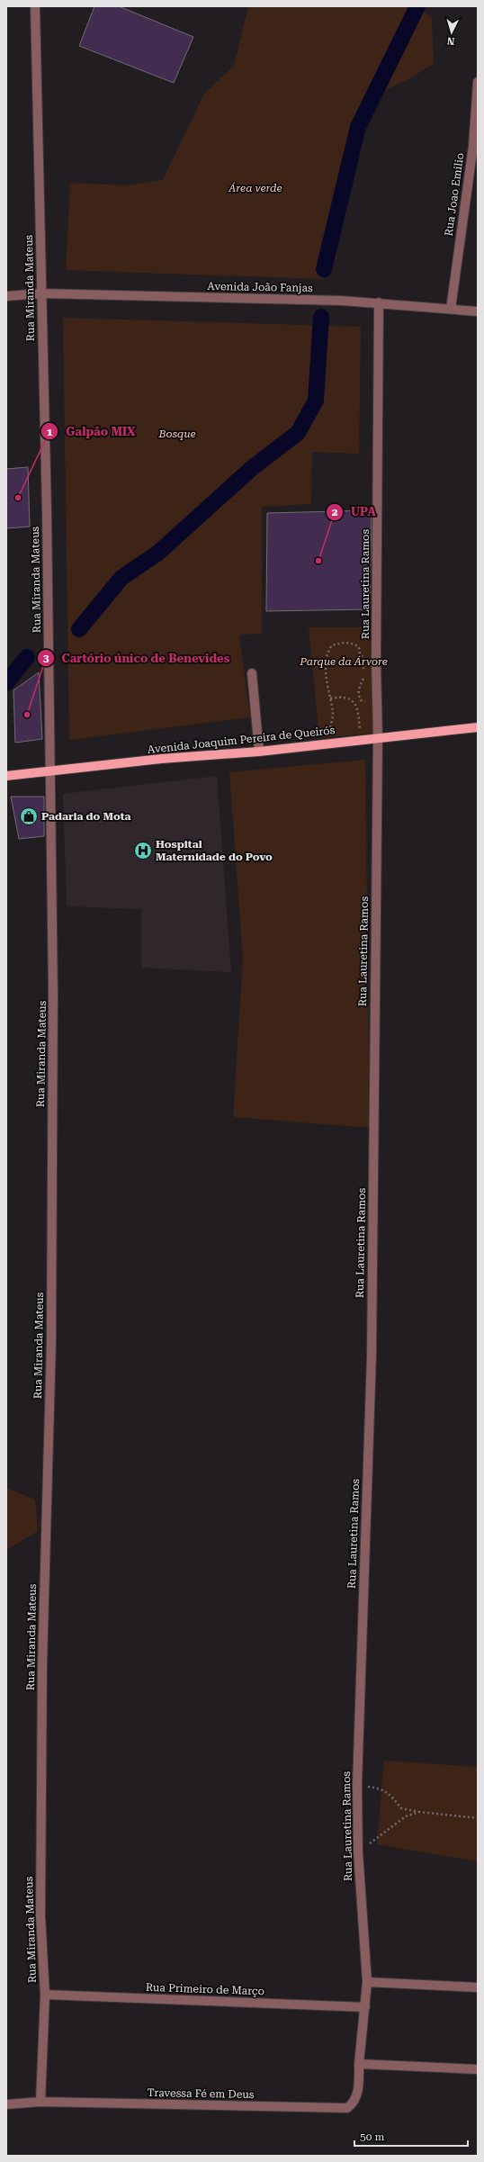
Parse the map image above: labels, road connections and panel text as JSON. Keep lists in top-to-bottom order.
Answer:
{
  "streets": {
    "main road": ["Avenida Joaquim Pereira de Queirós"],
    "street": [
      "Rua Joao Emilio",
      "Avenida João Fanjas",
      "Rua Miranda Mateus",
      "Rua Lauretina Ramos",
      "Rua Primeiro de Março",
      "Travessa Fé em Deus"
    ]
  },
  "crossings": [
    ["Rua Joao Emilio", "Avenida João Fanjas"],
    ["Avenida João Fanjas", "Rua Miranda Mateus"],
    ["Avenida João Fanjas", "Rua Lauretina Ramos"],
    ["Rua Miranda Mateus", "Avenida Joaquim Pereira de Queirós"],
    ["Rua Miranda Mateus", "Rua Primeiro de Março"],
    ["Rua Miranda Mateus", "Travessa Fé em Deus"],
    ["Rua Lauretina Ramos", "Avenida Joaquim Pereira de Queirós"],
    ["Rua Lauretina Ramos", "Rua Primeiro de Março"],
    ["Rua Lauretina Ramos", "Travessa Fé em Deus"]
  ],
  "parks": ["Área verde", "Bosque", "Parque da Árvore"],
  "places": {
    "other": ["Galpão MIX", "UPA", "Cartório único de Benevides"],
    "shop": ["Padaria do Mota"],
    "hospital": ["Hospital Maternidade do Povo"]
  },
  "scale_bar": "50 m",
  "north": "bottom"
}
